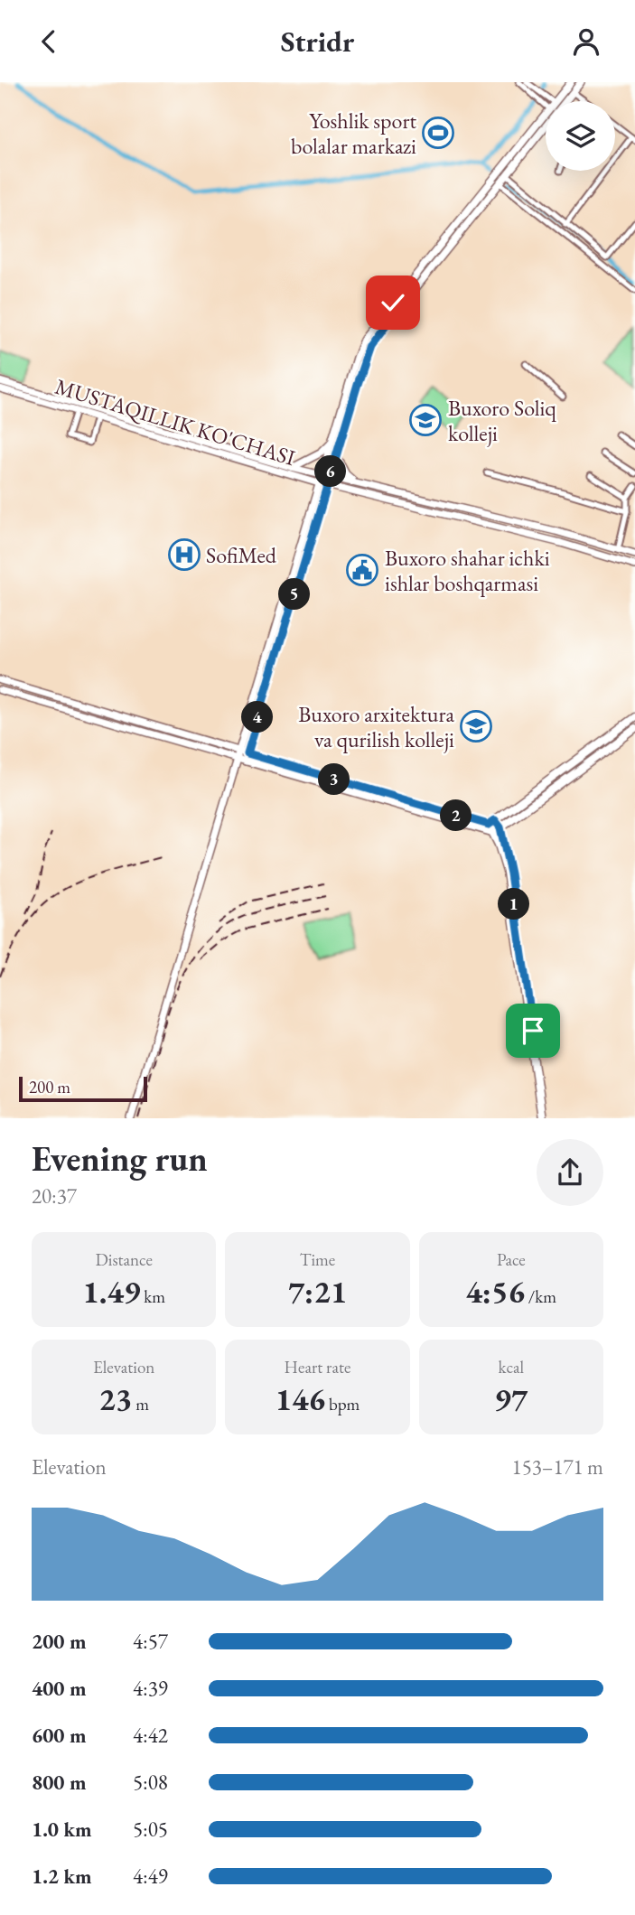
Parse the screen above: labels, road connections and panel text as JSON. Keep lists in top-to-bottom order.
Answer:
{
  "streets": {
    "main road": ["MUSTAQILLIK KO'CHASI"]
  },
  "places": {
    "sports": ["Yoshlik sport bolalar markazi"],
    "school or university": ["Buxoro Soliq kolleji", "Buxoro arxitektura va qurilish kolleji"],
    "hospital": ["SofiMed"],
    "public building": ["Buxoro shahar ichki ishlar boshqarmasi"]
  },
  "scale_bar": "200 m",
  "page": {
    "header": "Stridr",
    "pins": [
      "6",
      "5",
      "4",
      "3",
      "2",
      "1"
    ],
    "scale": "200 m",
    "heading": ["Evening run", "20:37"],
    "stats": [
      ["Distance", "1.49 km"],
      ["Time", "7:21"],
      ["Pace", "4:56 /km"],
      ["Elevation", "23 m"],
      ["Heart rate", "146 bpm"],
      ["kcal", "97"]
    ],
    "chart": ["Elevation", "153–171 m"],
    "list": [
      {
        "name": "200 m",
        "note": "4:57"
      },
      {
        "name": "400 m",
        "note": "4:39"
      },
      {
        "name": "600 m",
        "note": "4:42"
      },
      {
        "name": "800 m",
        "note": "5:08"
      },
      {
        "name": "1.0 km",
        "note": "5:05"
      },
      {
        "name": "1.2 km",
        "note": "4:49"
      }
    ]
  }
}
